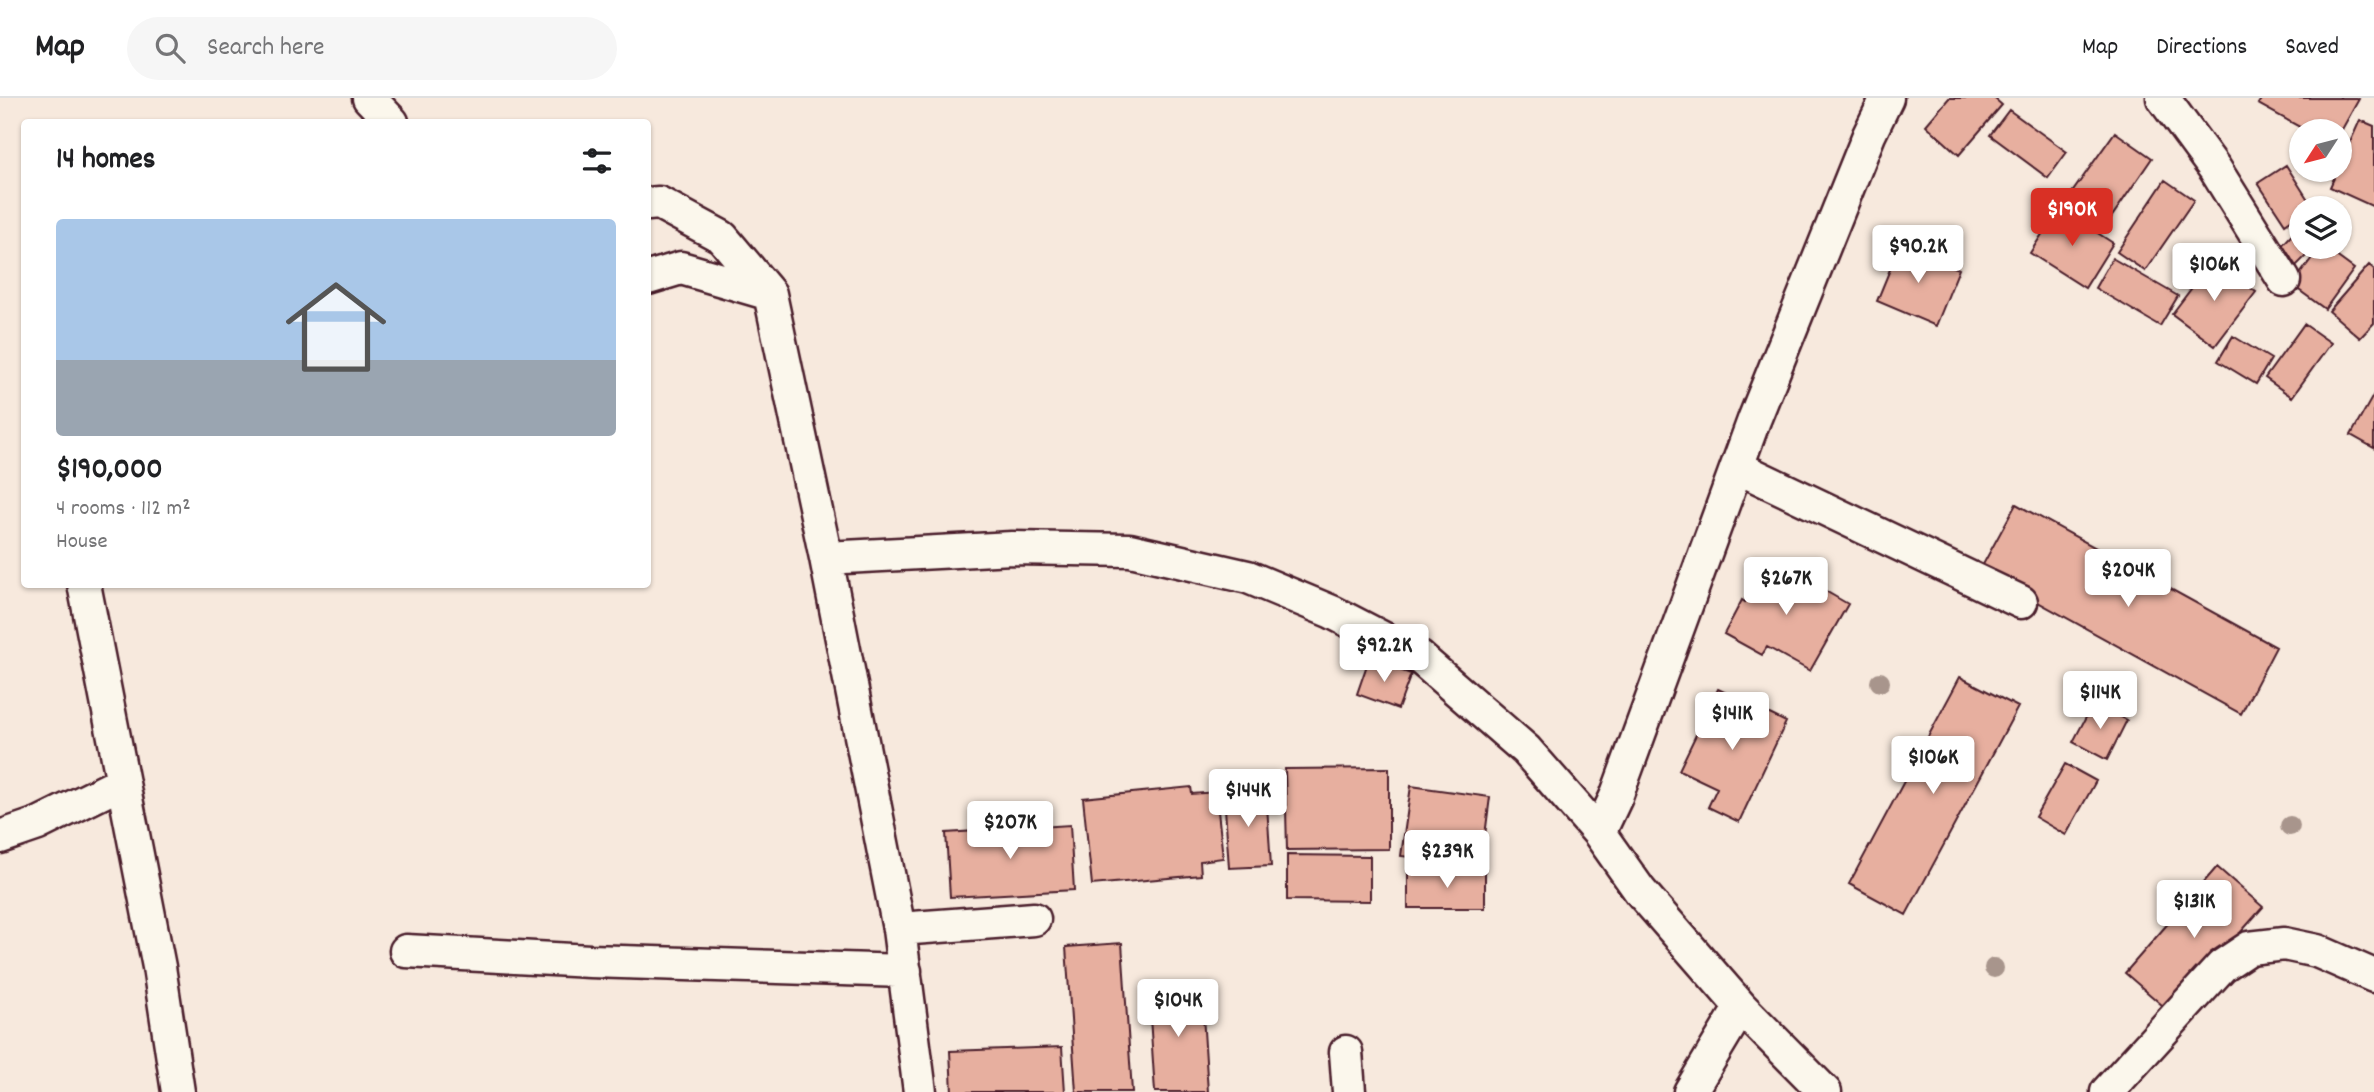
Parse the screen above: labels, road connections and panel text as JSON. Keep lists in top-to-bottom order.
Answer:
{
  "north": "bottom left",
  "page": {
    "header": "Map",
    "search": "Search here",
    "nav": ["Map", "Directions", "Saved"],
    "heading": "14 homes",
    "price": [
      "$190K",
      "$90.2K",
      "$106K",
      "$204K",
      "$267K",
      "$92.2K",
      "$114K",
      "$141K",
      "$106K",
      "$144K",
      "$207K",
      "$239K",
      "$131K",
      "$104K"
    ],
    "list": [
      {
        "name": "$190,000",
        "note": "4 rooms · 112 m² · House"
      }
    ]
  }
}
